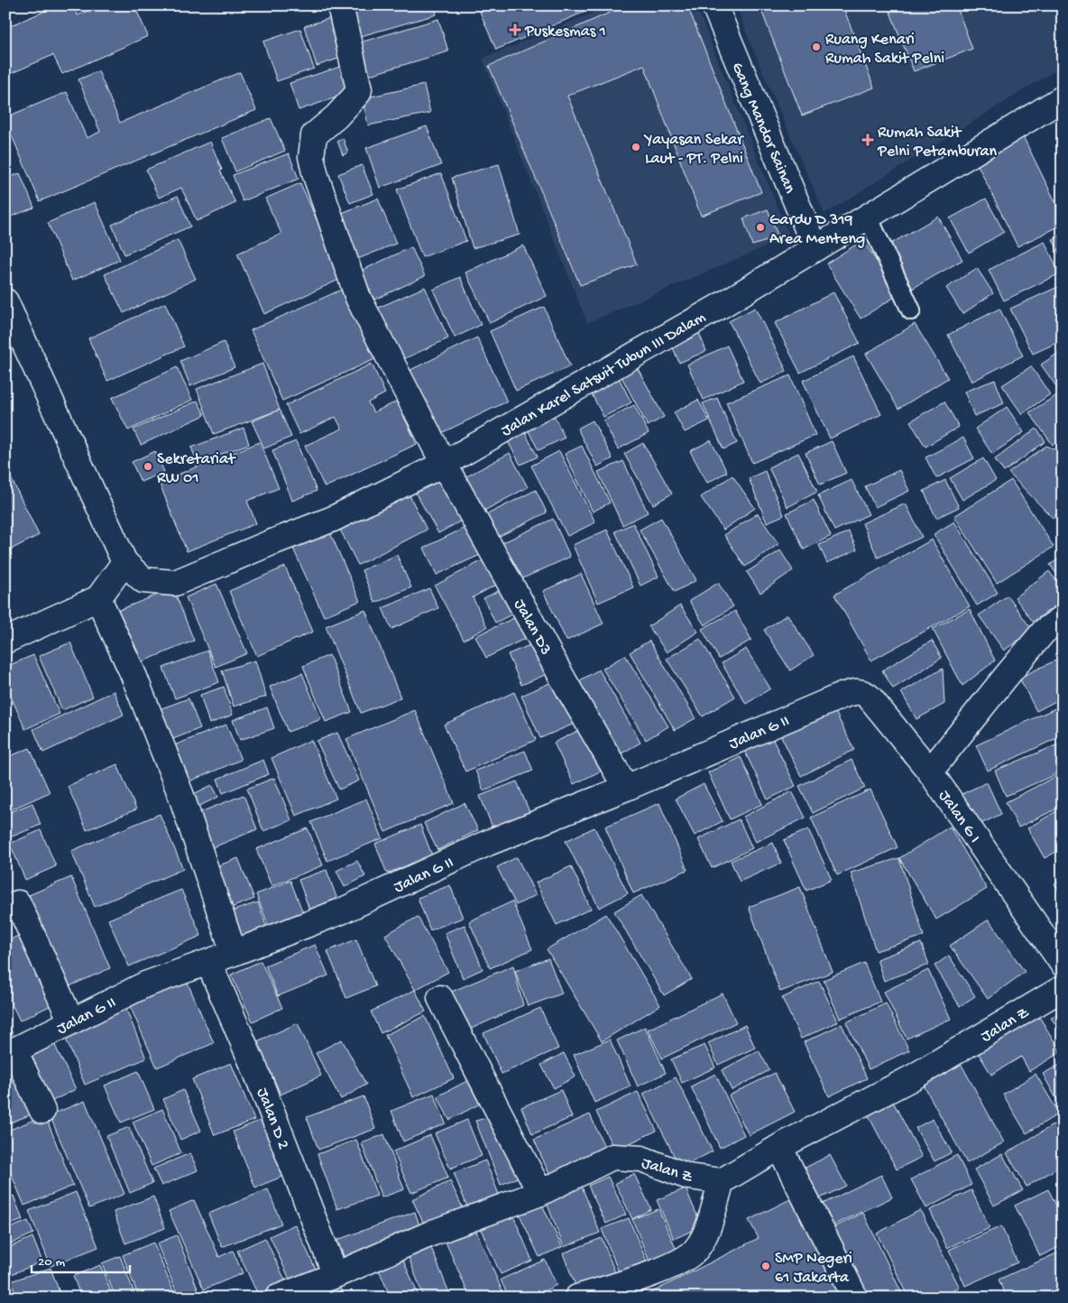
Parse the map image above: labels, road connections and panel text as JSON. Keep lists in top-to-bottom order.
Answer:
{
  "streets": {
    "street": [
      "Gang Mandor Sainan",
      "Jalan Karel Satsuit Tubun III Dalam",
      "Jalan D3",
      "Jalan G II",
      "Jalan G I",
      "Jalan Z",
      "Jalan D 2"
    ]
  },
  "crossings": [
    ["Gang Mandor Sainan", "Jalan Karel Satsuit Tubun III Dalam"],
    ["Jalan Karel Satsuit Tubun III Dalam", "Jalan D3"],
    ["Jalan D3", "Jalan G II"],
    ["Jalan G II", "Jalan G I"],
    ["Jalan G II", "Jalan D 2"],
    ["Jalan Z", "Jalan D 2"]
  ],
  "places": {
    "health": ["Puskesmas 1", "Rumah Sakit Pelni Petamburan"],
    "other": [
      "Ruang Kenari Rumah Sakit Pelni",
      "Yayasan Sekar Laut - PT. Pelni",
      "Gardu D 319 Area Menteng",
      "Sekretariat RW 01",
      "SMP Negeri 61 Jakarta"
    ]
  },
  "scale_bar": "20 m"
}
